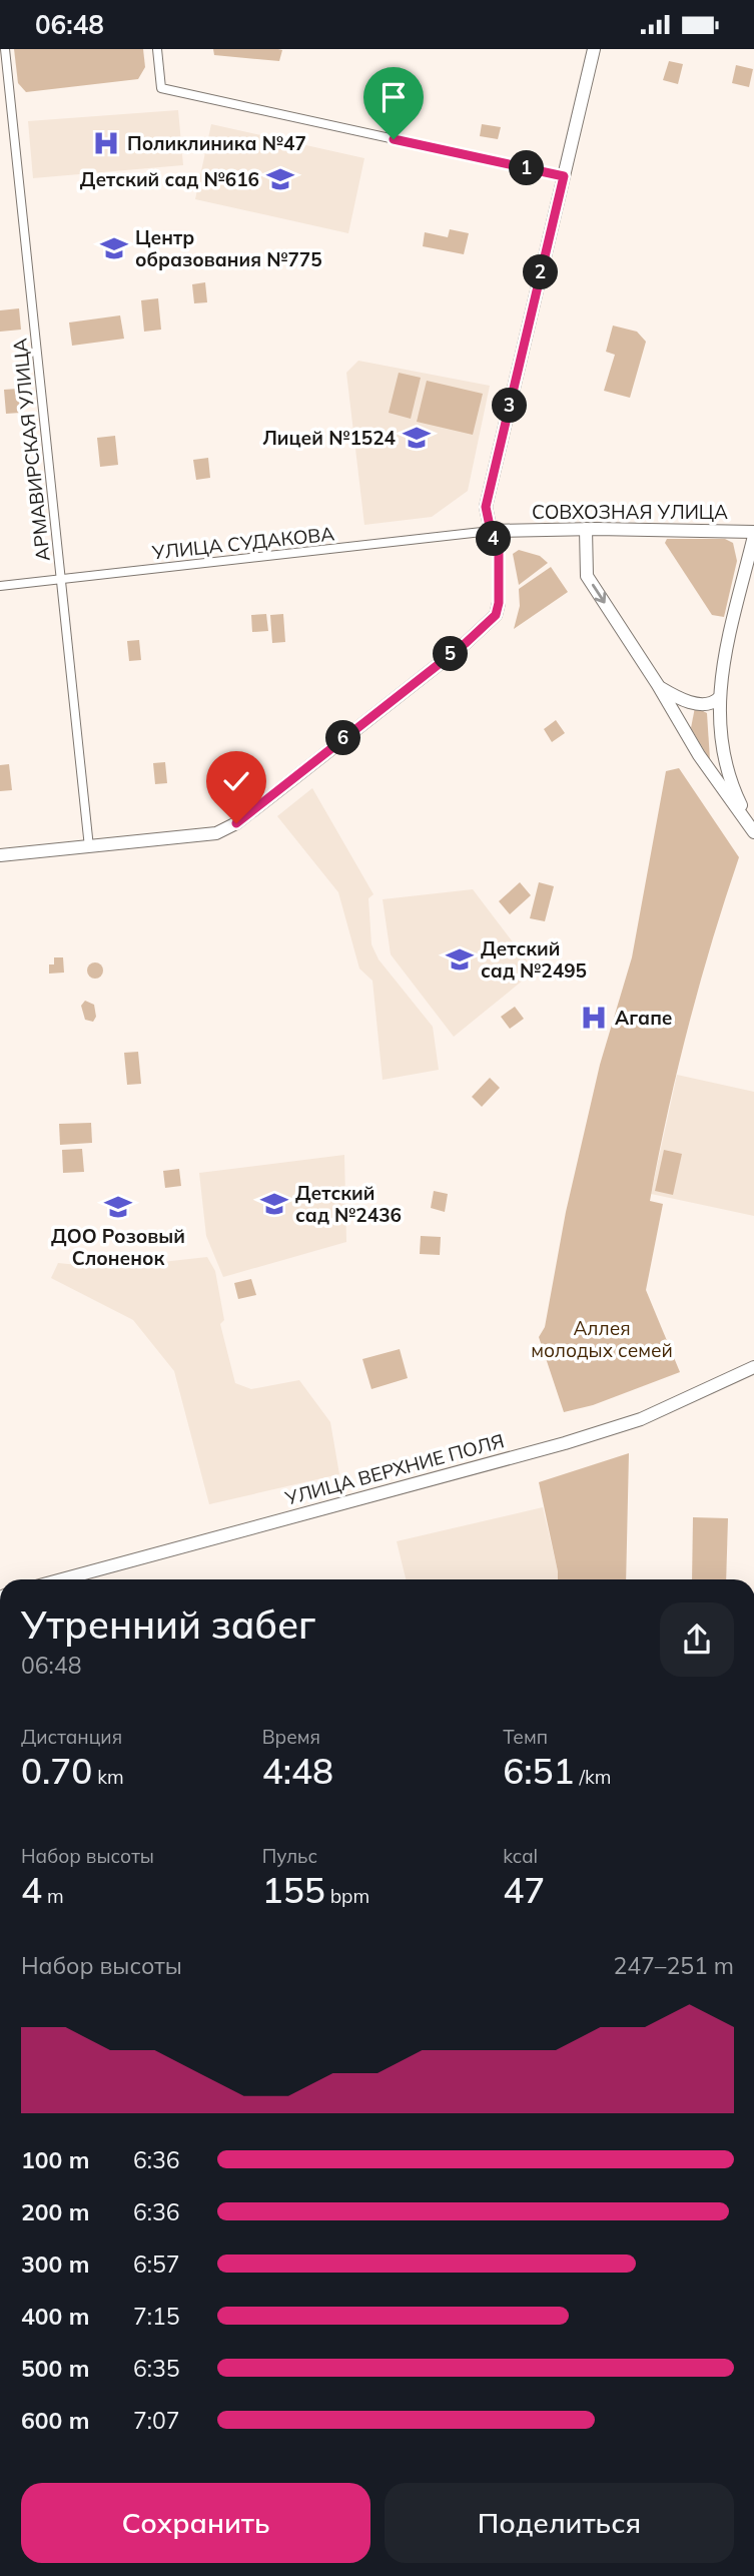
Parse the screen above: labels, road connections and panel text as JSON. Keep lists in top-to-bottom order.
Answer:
{
  "streets": {
    "street": [
      "АРМАВИРСКАЯ УЛИЦА",
      "СОВХОЗНАЯ УЛИЦА",
      "УЛИЦА СУДАКОВА",
      "УЛИЦА ВЕРХНИЕ ПОЛЯ"
    ]
  },
  "crossings": [
    ["АРМАВИРСКАЯ УЛИЦА", "УЛИЦА СУДАКОВА"],
    ["СОВХОЗНАЯ УЛИЦА", "УЛИЦА СУДАКОВА"]
  ],
  "parks": ["Аллея молодых семей"],
  "places": {
    "hospital": ["Поликлиника №47", "Агапе"],
    "school or university": [
      "Детский сад №616",
      "Центр образования №775",
      "Лицей №1524",
      "Детский сад №2495",
      "Детский сад №2436",
      "ДОО Розовый Слоненок"
    ]
  },
  "page": {
    "status": "06:48",
    "pins": [
      "1",
      "2",
      "3",
      "4",
      "5",
      "6"
    ],
    "heading": ["Утренний забег", "06:48"],
    "stats": [
      ["Дистанция", "0.70 km"],
      ["Время", "4:48"],
      ["Темп", "6:51 /km"],
      ["Набор высоты", "4 m"],
      ["Пульс", "155 bpm"],
      ["kcal", "47"]
    ],
    "chart": ["Набор высоты", "247–251 m"],
    "list": [
      {
        "name": "100 m",
        "note": "6:36"
      },
      {
        "name": "200 m",
        "note": "6:36"
      },
      {
        "name": "300 m",
        "note": "6:57"
      },
      {
        "name": "400 m",
        "note": "7:15"
      },
      {
        "name": "500 m",
        "note": "6:35"
      },
      {
        "name": "600 m",
        "note": "7:07"
      }
    ],
    "buttons": ["Сохранить", "Поделиться"]
  }
}
